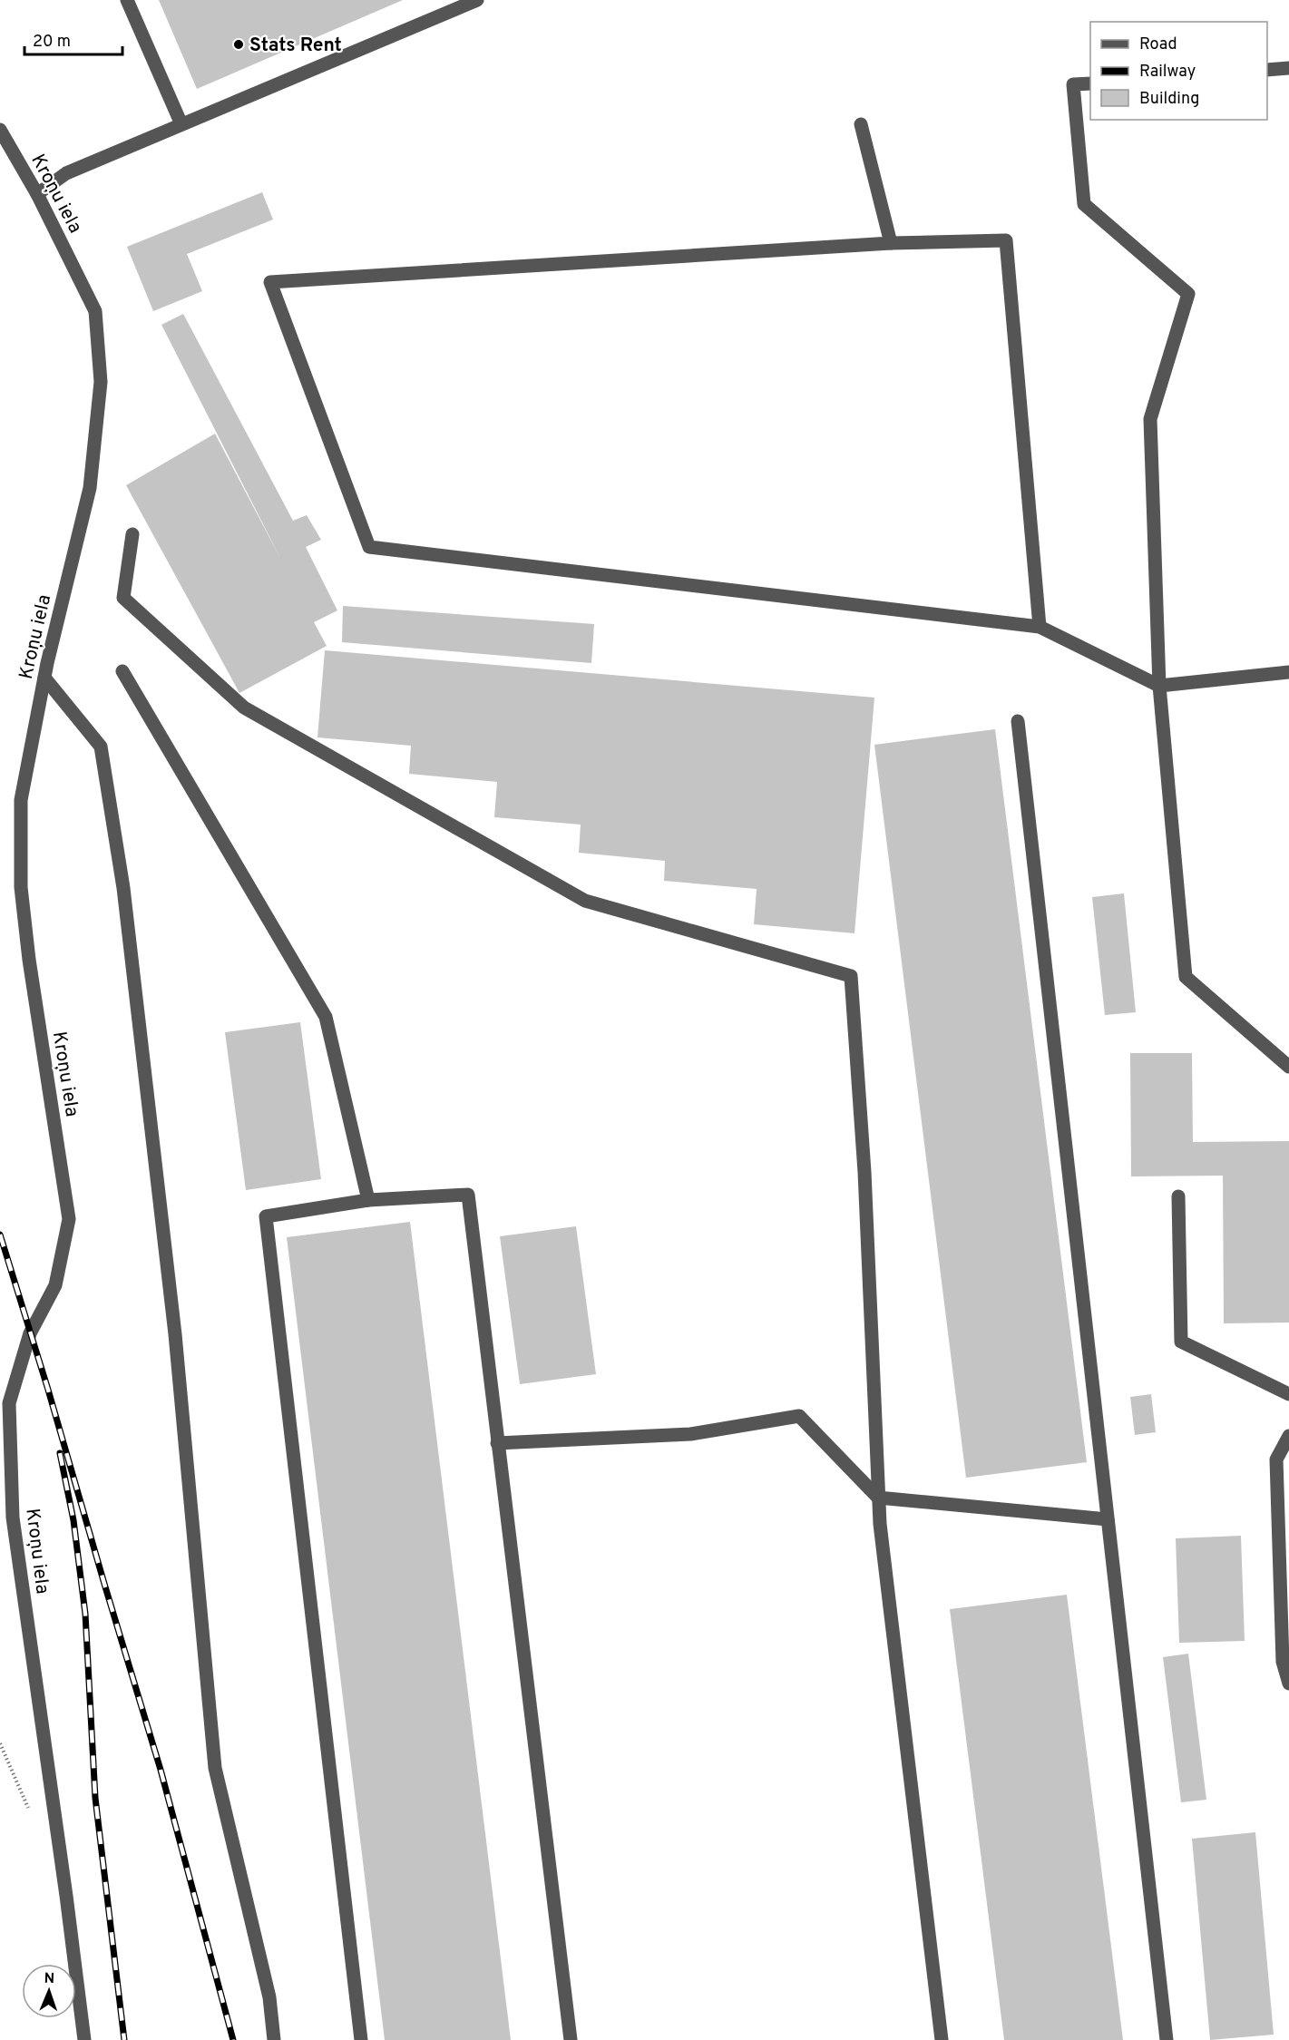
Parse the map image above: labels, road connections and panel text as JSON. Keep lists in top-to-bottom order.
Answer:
{
  "streets": {
    "street": ["Kroņu iela"]
  },
  "places": ["Stats Rent"],
  "legend": ["Road", "Railway", "Building"],
  "scale_bar": "20 m",
  "north": "top"
}
